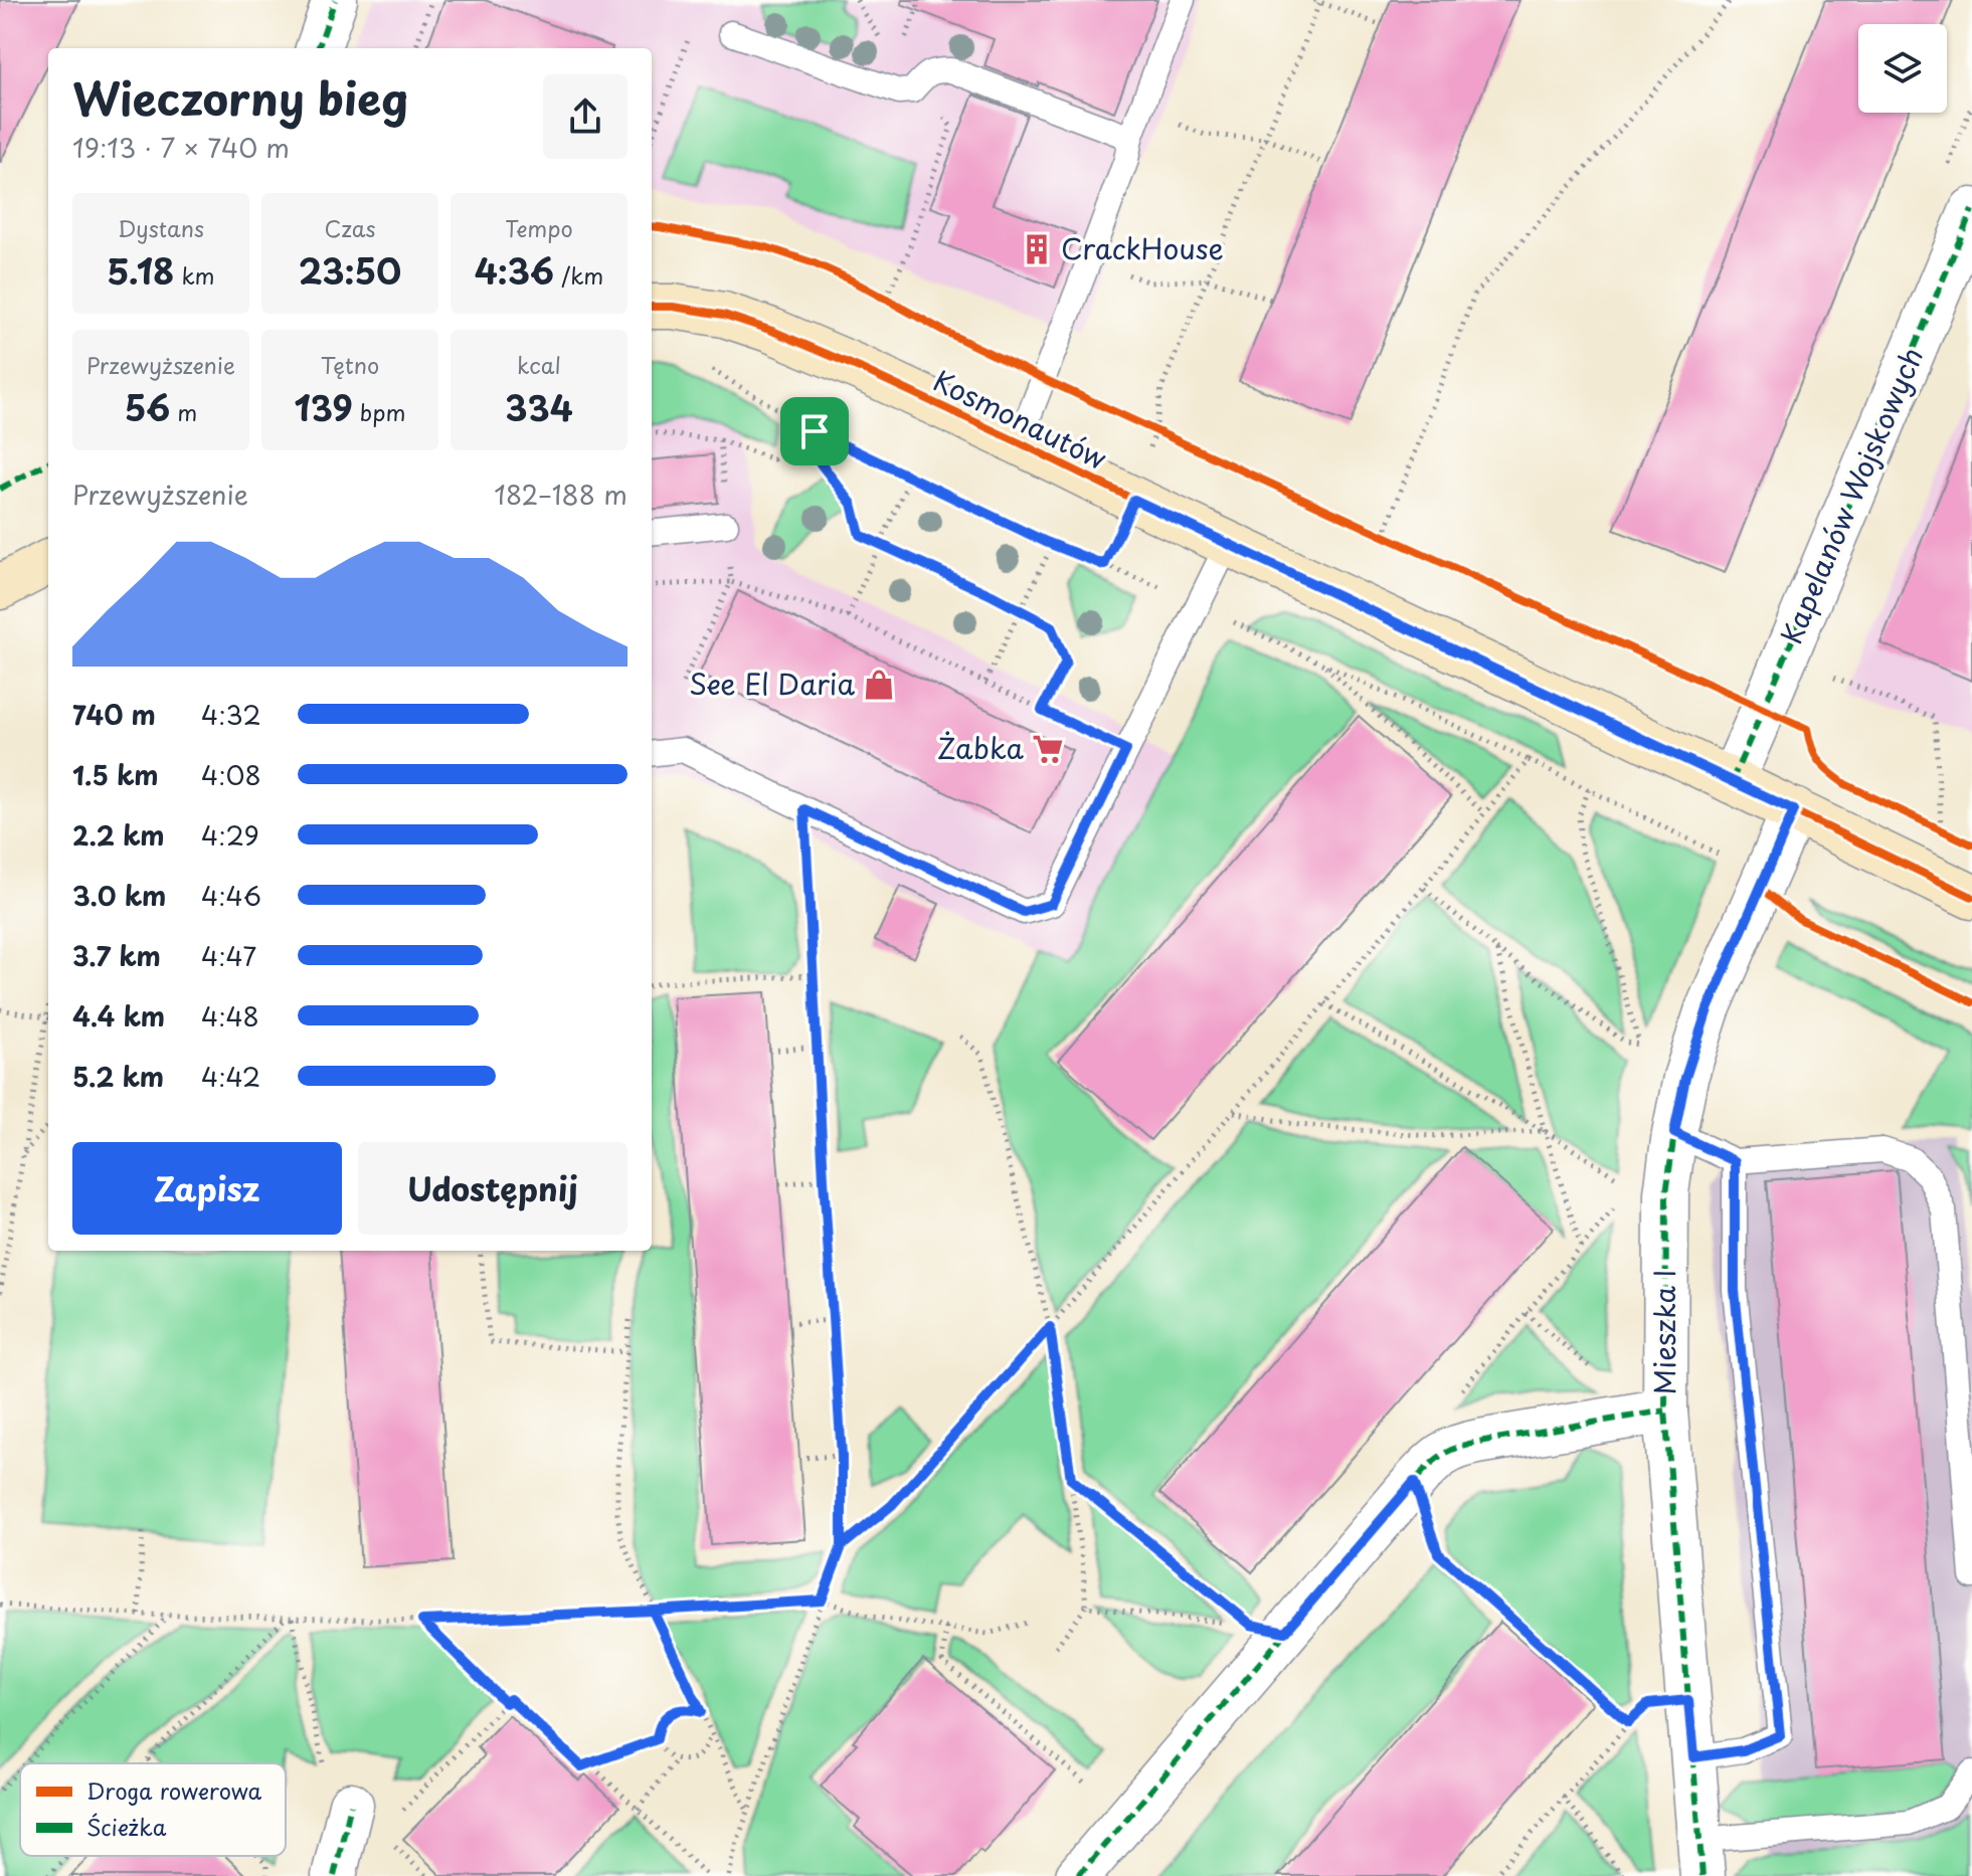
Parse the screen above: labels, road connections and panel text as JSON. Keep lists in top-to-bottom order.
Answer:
{
  "streets": {
    "street": ["Kosmonautów", "Kapelanów Wojskowych", "Mieszka I"]
  },
  "crossings": [
    ["Kosmonautów", "Kapelanów Wojskowych"],
    ["Kosmonautów", "Mieszka I"]
  ],
  "places": {
    "building": ["CrackHouse"],
    "shop": ["See El Daria"],
    "supermarket": ["Żabka"]
  },
  "legend": ["Droga rowerowa", "Ścieżka"],
  "page": {
    "heading": ["Wieczorny bieg", "19:13 · 7 × 740 m"],
    "stats": [
      ["Dystans", "5.18 km"],
      ["Czas", "23:50"],
      ["Tempo", "4:36 /km"],
      ["Przewyższenie", "56 m"],
      ["Tętno", "139 bpm"],
      ["kcal", "334"]
    ],
    "chart": ["Przewyższenie", "182–188 m"],
    "list": [
      {
        "name": "740 m",
        "note": "4:32"
      },
      {
        "name": "1.5 km",
        "note": "4:08"
      },
      {
        "name": "2.2 km",
        "note": "4:29"
      },
      {
        "name": "3.0 km",
        "note": "4:46"
      },
      {
        "name": "3.7 km",
        "note": "4:47"
      },
      {
        "name": "4.4 km",
        "note": "4:48"
      },
      {
        "name": "5.2 km",
        "note": "4:42"
      }
    ],
    "buttons": ["Zapisz", "Udostępnij"]
  }
}
